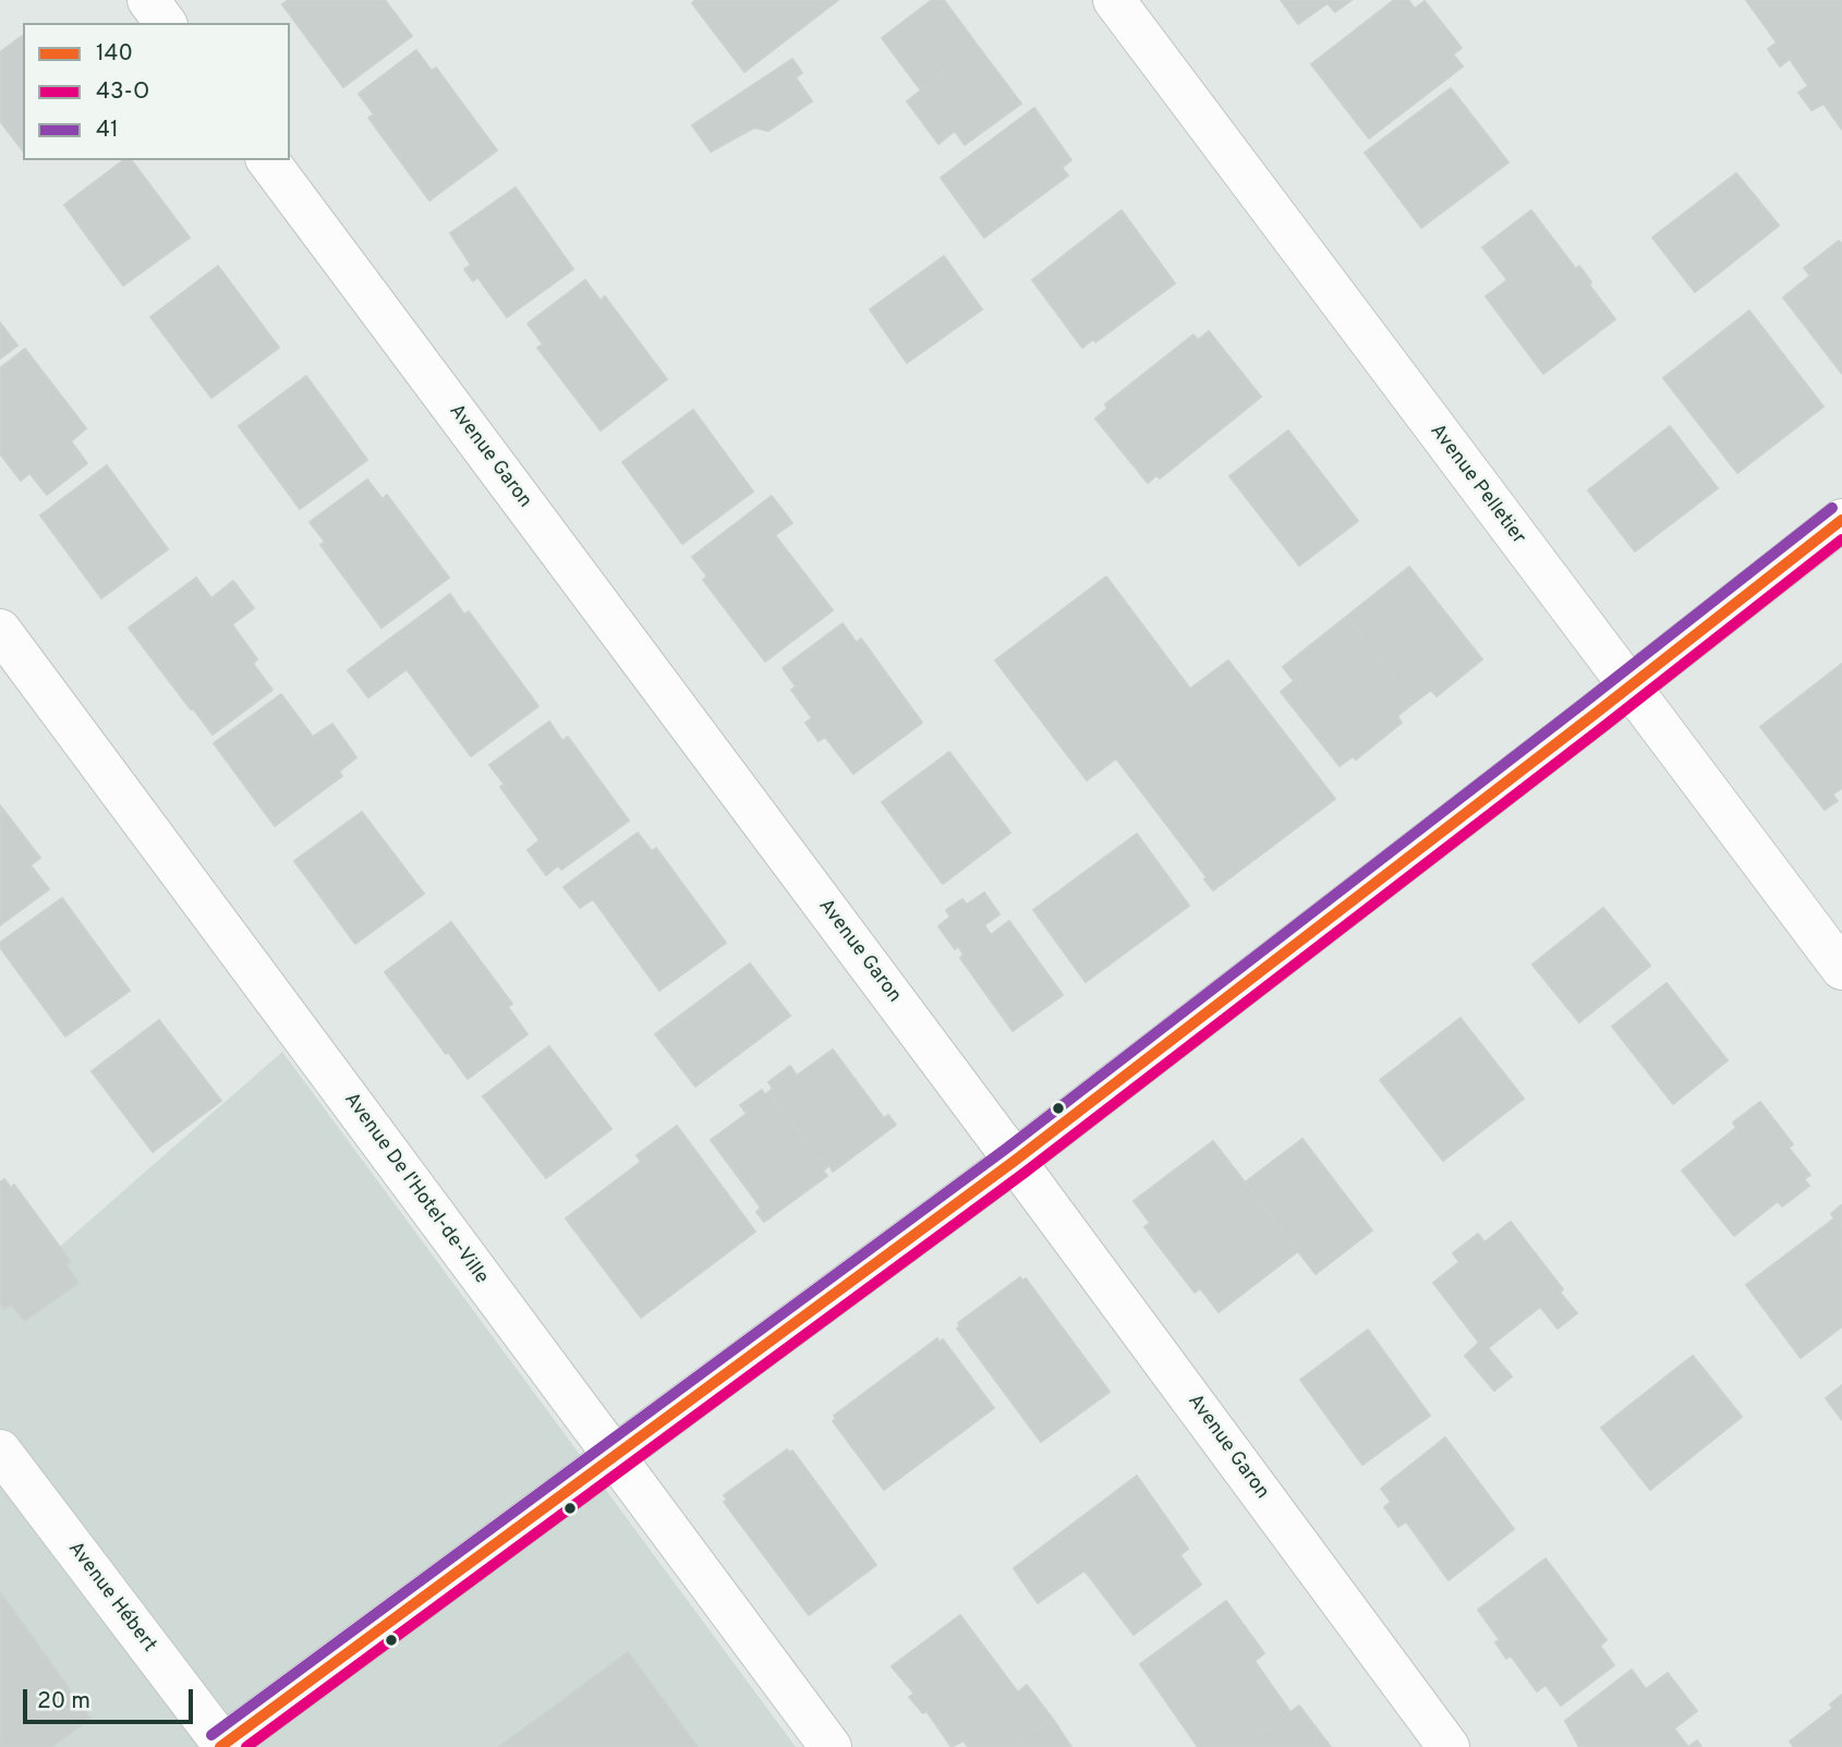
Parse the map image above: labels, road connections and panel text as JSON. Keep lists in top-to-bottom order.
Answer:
{
  "streets": {
    "street": [
      "Avenue Garon",
      "Avenue Pelletier",
      "Avenue De l'Hotel-de-Ville",
      "Avenue Hébert"
    ]
  },
  "lines": ["transit line 41", "transit line 140", "transit line 43-O"],
  "legend": ["140", "43-O", "41"],
  "scale_bar": "20 m"
}
